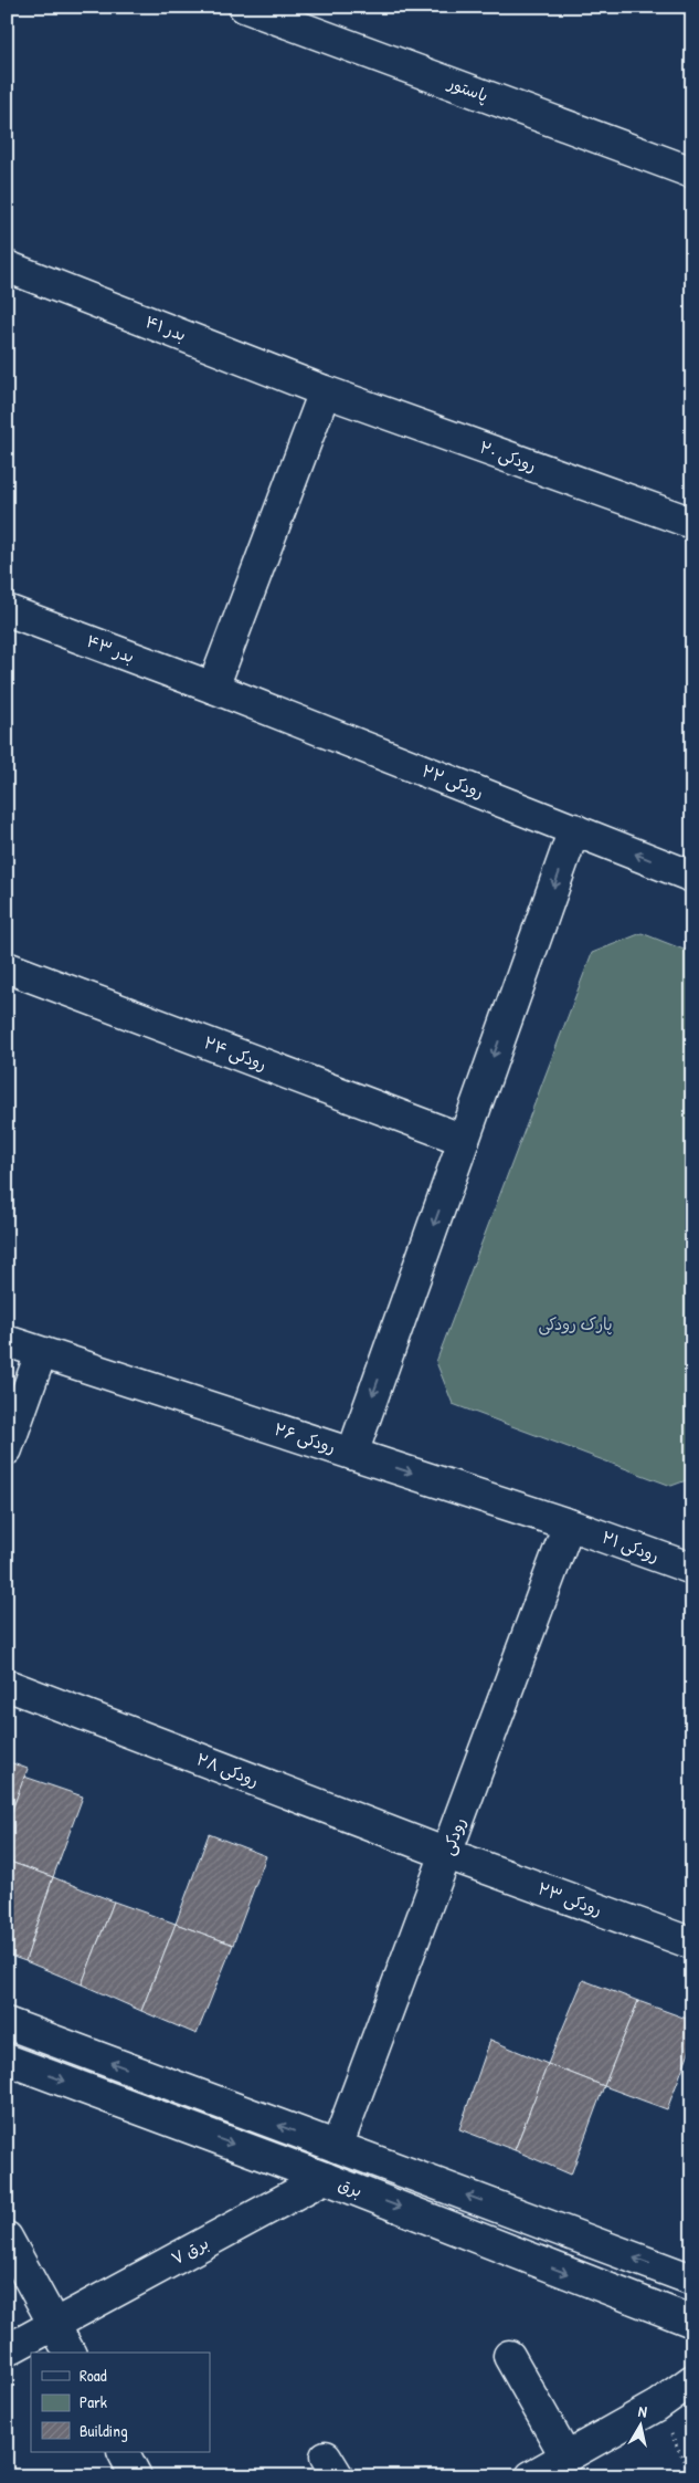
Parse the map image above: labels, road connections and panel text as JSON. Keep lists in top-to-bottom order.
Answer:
{
  "streets": {
    "street": [
      "پاستور",
      "بدر ۴۱",
      "رودکی ۲۰",
      "بدر ۴۳",
      "رودکی ۲۲",
      "رودکی ۲۴",
      "رودکی ۲۶",
      "رودکی ۲۱",
      "رودکی ۲۸",
      "رودکی",
      "رودکی ۲۳",
      "برق",
      "برق ۷"
    ]
  },
  "crossings": [
    ["بدر ۴۱", "رودکی ۲۰"],
    ["بدر ۴۳", "رودکی ۲۲"],
    ["رودکی ۲۶", "رودکی ۲۱"],
    ["رودکی ۲۶", "رودکی"],
    ["رودکی ۲۱", "رودکی"],
    ["رودکی ۲۸", "رودکی"],
    ["رودکی ۲۸", "رودکی ۲۳"],
    ["رودکی", "رودکی ۲۳"],
    ["رودکی", "برق"],
    ["رودکی", "برق ۷"],
    ["برق", "برق ۷"]
  ],
  "one_way": ["رودکی ۲۶"],
  "parks": ["پارک رودکی"],
  "legend": ["Road", "Park", "Building"],
  "north": "top"
}
